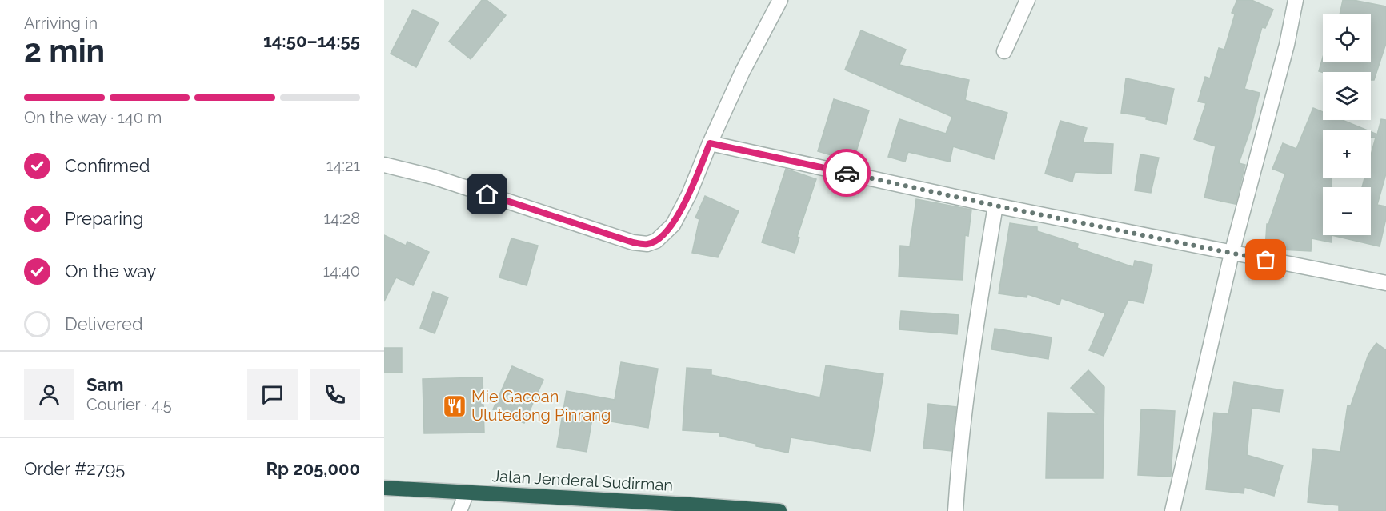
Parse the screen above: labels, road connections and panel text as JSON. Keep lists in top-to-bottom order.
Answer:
{
  "streets": {
    "highway": ["Jalan Jenderal Sudirman"]
  },
  "places": {
    "restaurant": ["Mie Gacoan Ulutedong Pinrang"]
  },
  "page": {
    "heading": ["2 min", "Arriving in", "14:50–14:55"],
    "panel": [
      "Sam",
      "Courier · 4.5",
      "Order #2795",
      "Rp 205,000"
    ],
    "map_buttons": ["+", "−"],
    "bar": "On the way · 140 m",
    "list": [
      ["Confirmed", "14:21"],
      ["Preparing", "14:28"],
      ["On the way", "14:40"],
      "Delivered"
    ]
  }
}
